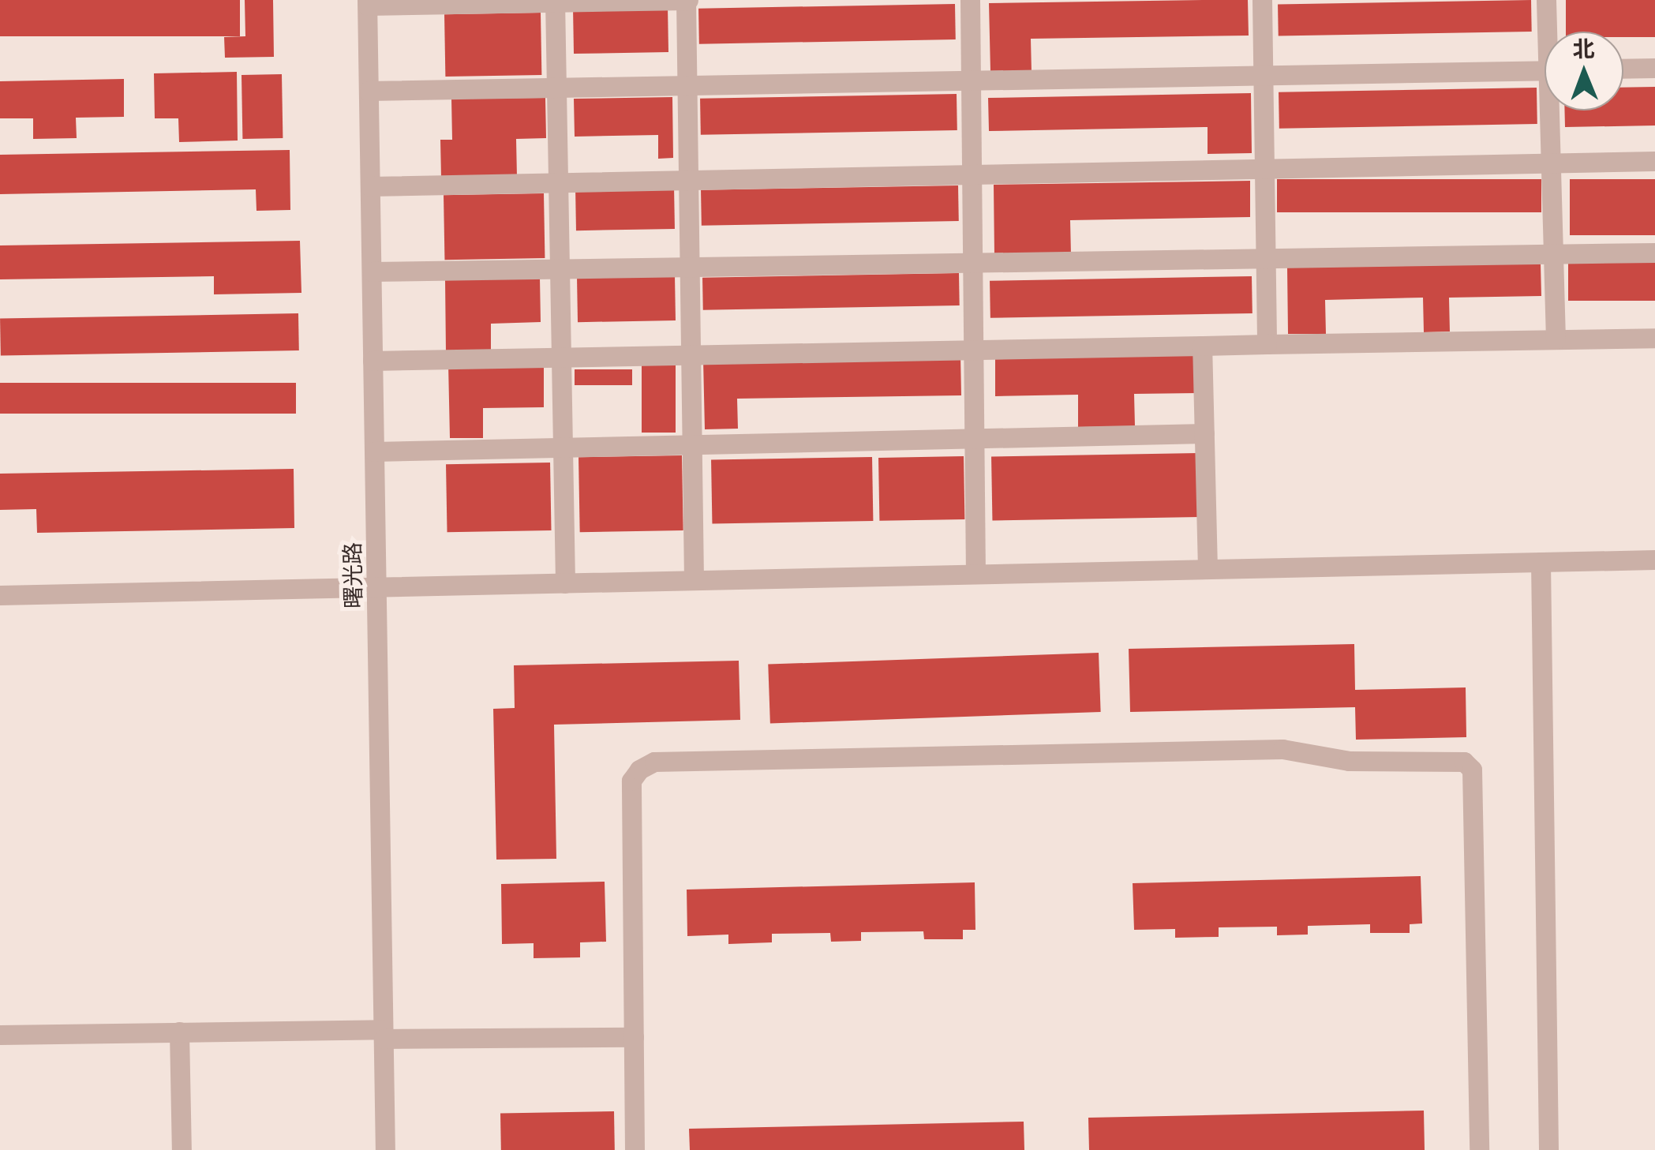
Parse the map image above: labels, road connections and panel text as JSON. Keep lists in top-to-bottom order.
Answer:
{
  "streets": {
    "street": ["曙光路"]
  },
  "north": "top"
}
